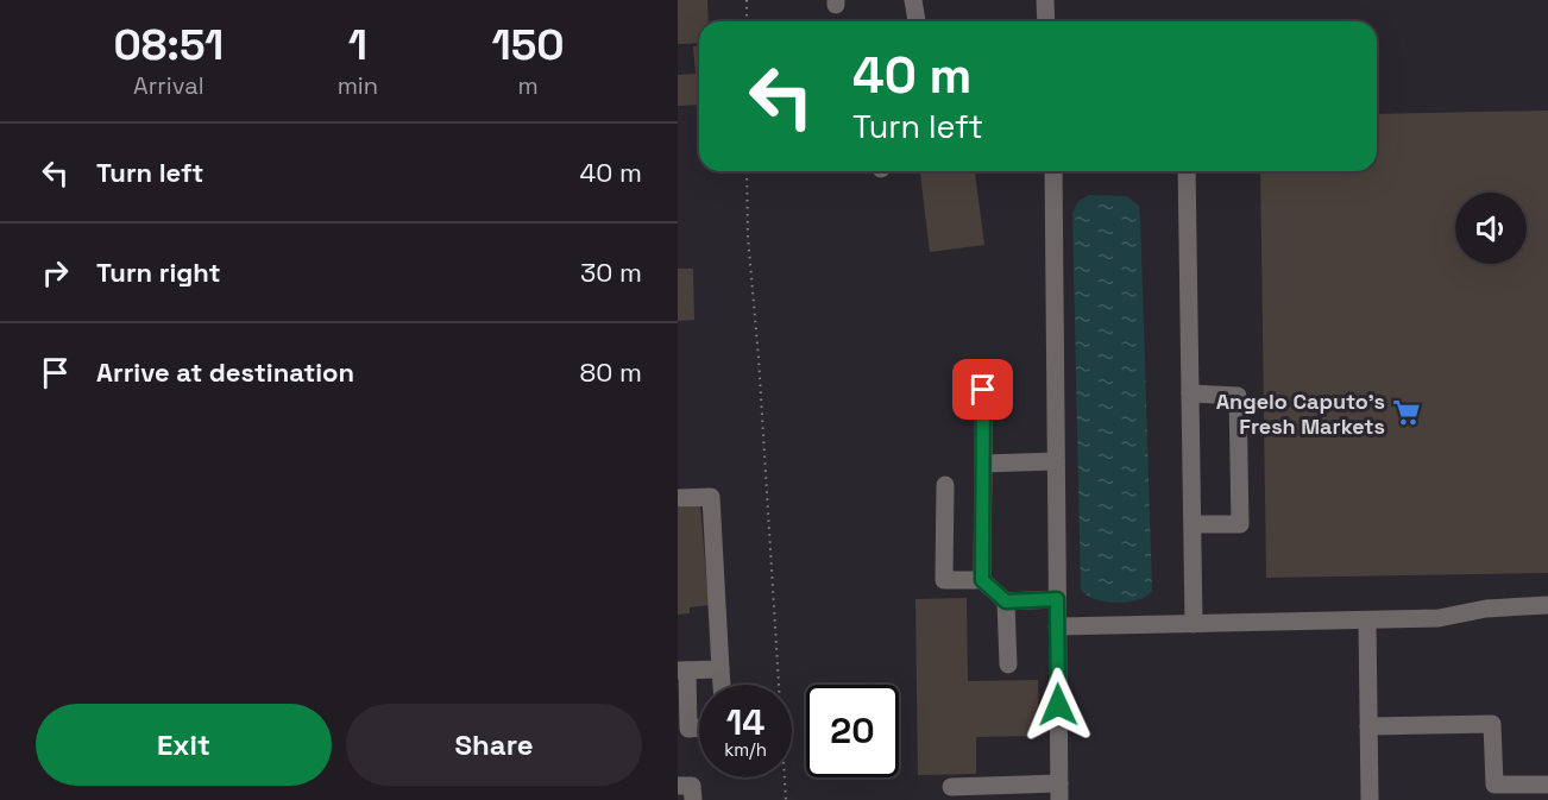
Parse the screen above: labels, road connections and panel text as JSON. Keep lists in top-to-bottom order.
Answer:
{
  "places": {
    "supermarket": ["Angelo Caputo's Fresh Markets"]
  },
  "page": {
    "eta": [
      "08:51",
      "Arrival",
      "1",
      "min",
      "150",
      "m"
    ],
    "turn": ["40 m", "Turn left"],
    "list": [
      {
        "name": "Turn left",
        "value": "40 m"
      },
      {
        "name": "Turn right",
        "value": "30 m"
      },
      {
        "name": "Arrive at destination",
        "value": "80 m"
      }
    ],
    "speed": "14 km/h",
    "limit": "20",
    "buttons": ["Exit", "Share"]
  }
}
